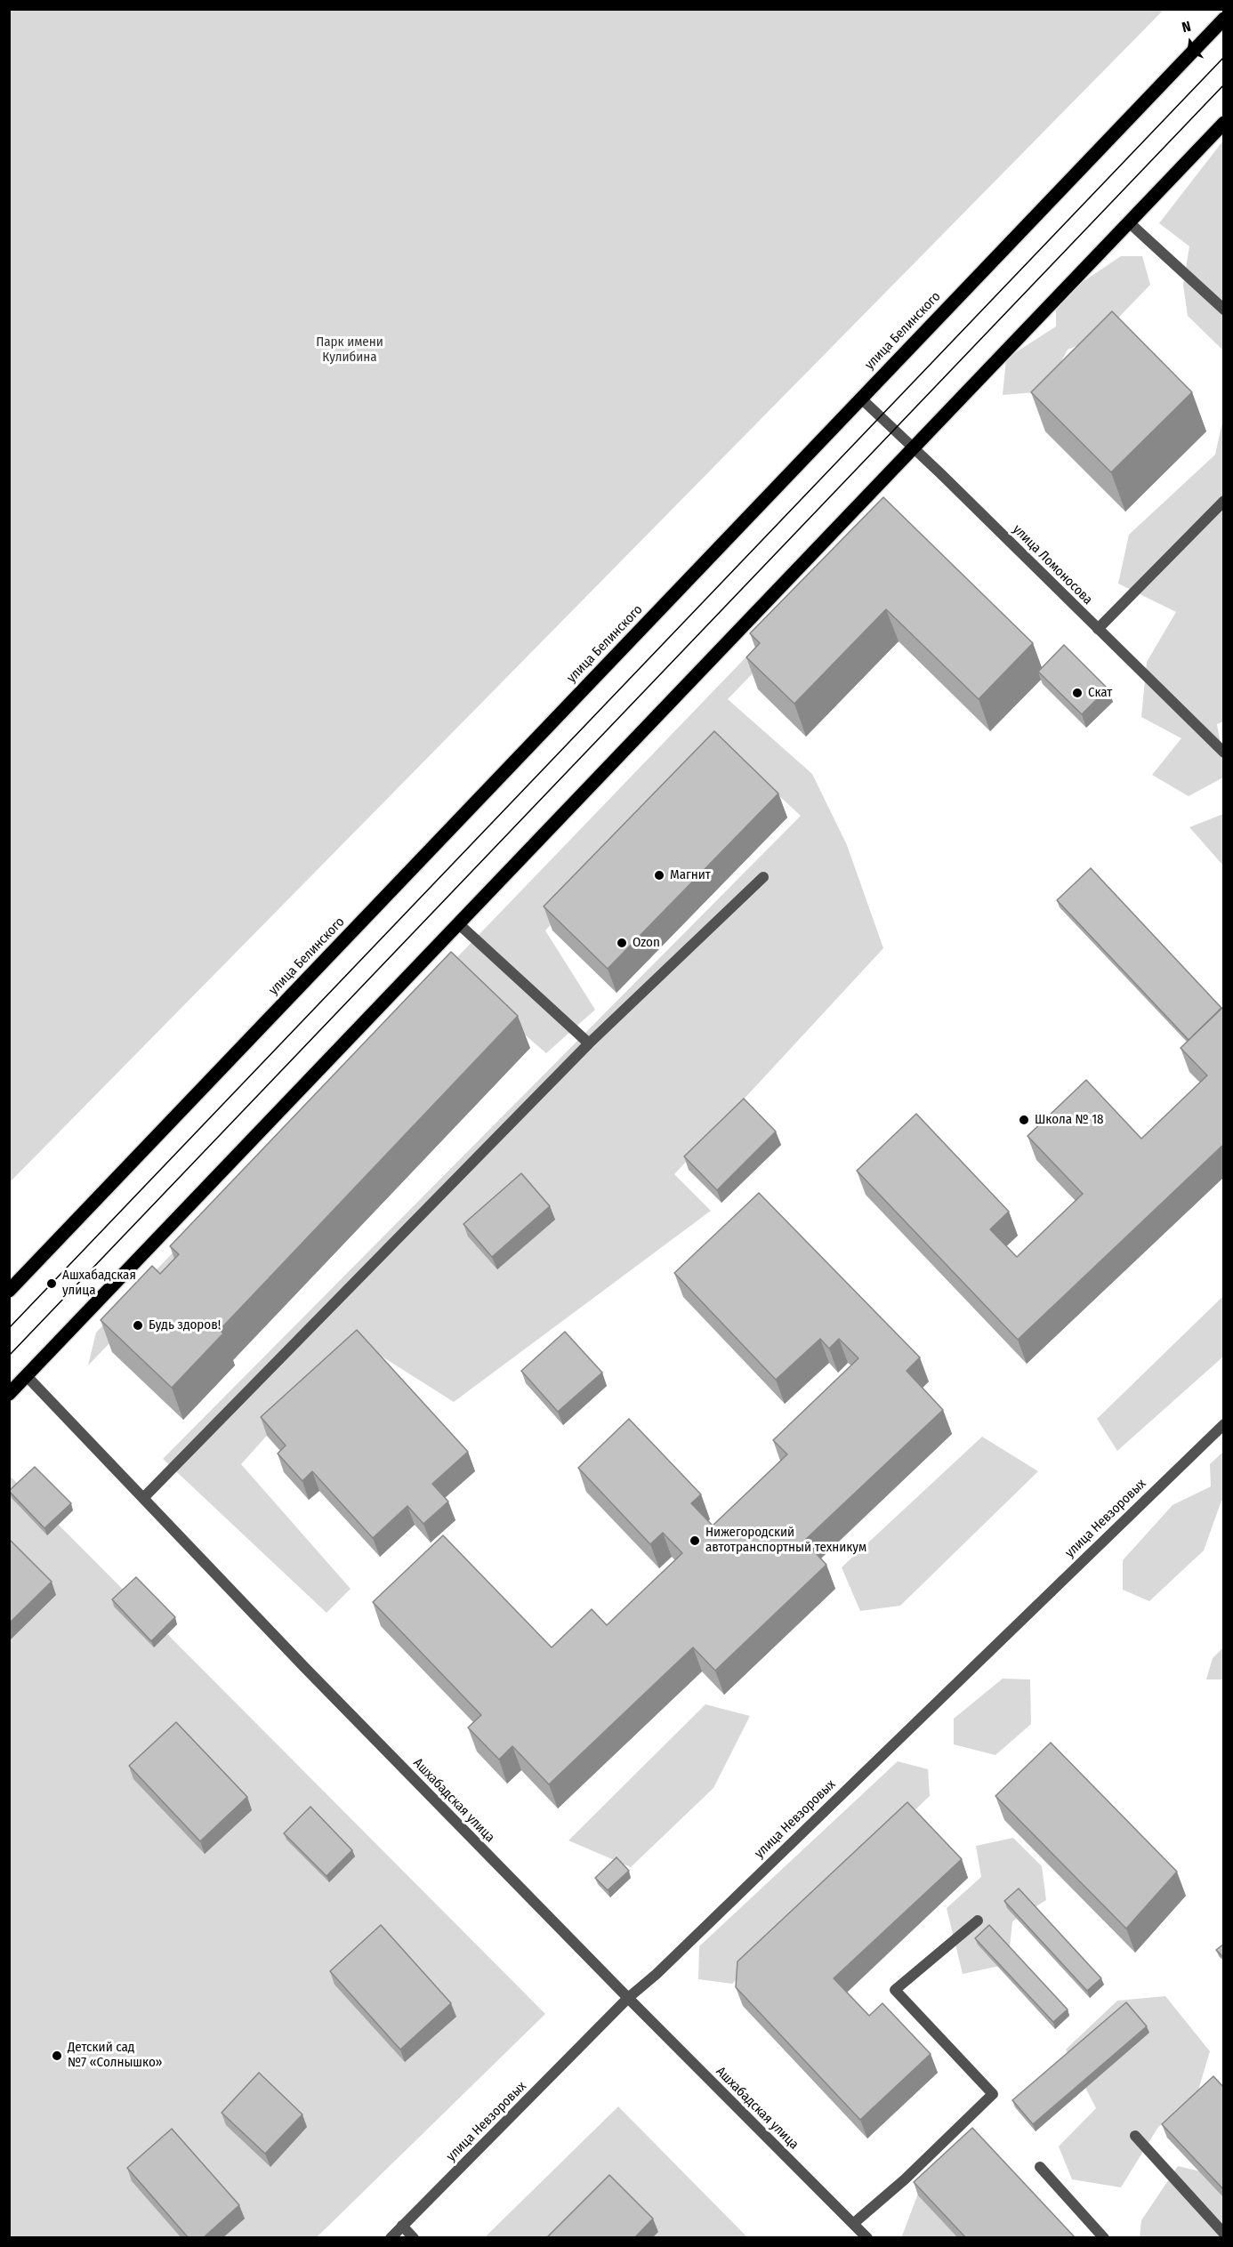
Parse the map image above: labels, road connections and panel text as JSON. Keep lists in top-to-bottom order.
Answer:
{
  "streets": {
    "main road": ["улица Белинского"],
    "street": ["улица Ломоносова", "улица Невзоровых", "Ашхабадская улица"]
  },
  "crossings": [
    ["улица Белинского", "улица Ломоносова"],
    ["улица Невзоровых", "Ашхабадская улица"]
  ],
  "parks": ["Парк имени Кулибина"],
  "places": [
    "Скат",
    "Магнит",
    "Ozon",
    "Школа № 18",
    "Ашхабадская улица",
    "Будь здоров!",
    "Нижегородский автотранспортный техникум",
    "Детский сад №7 «Солнышко»"
  ],
  "north": "top"
}
